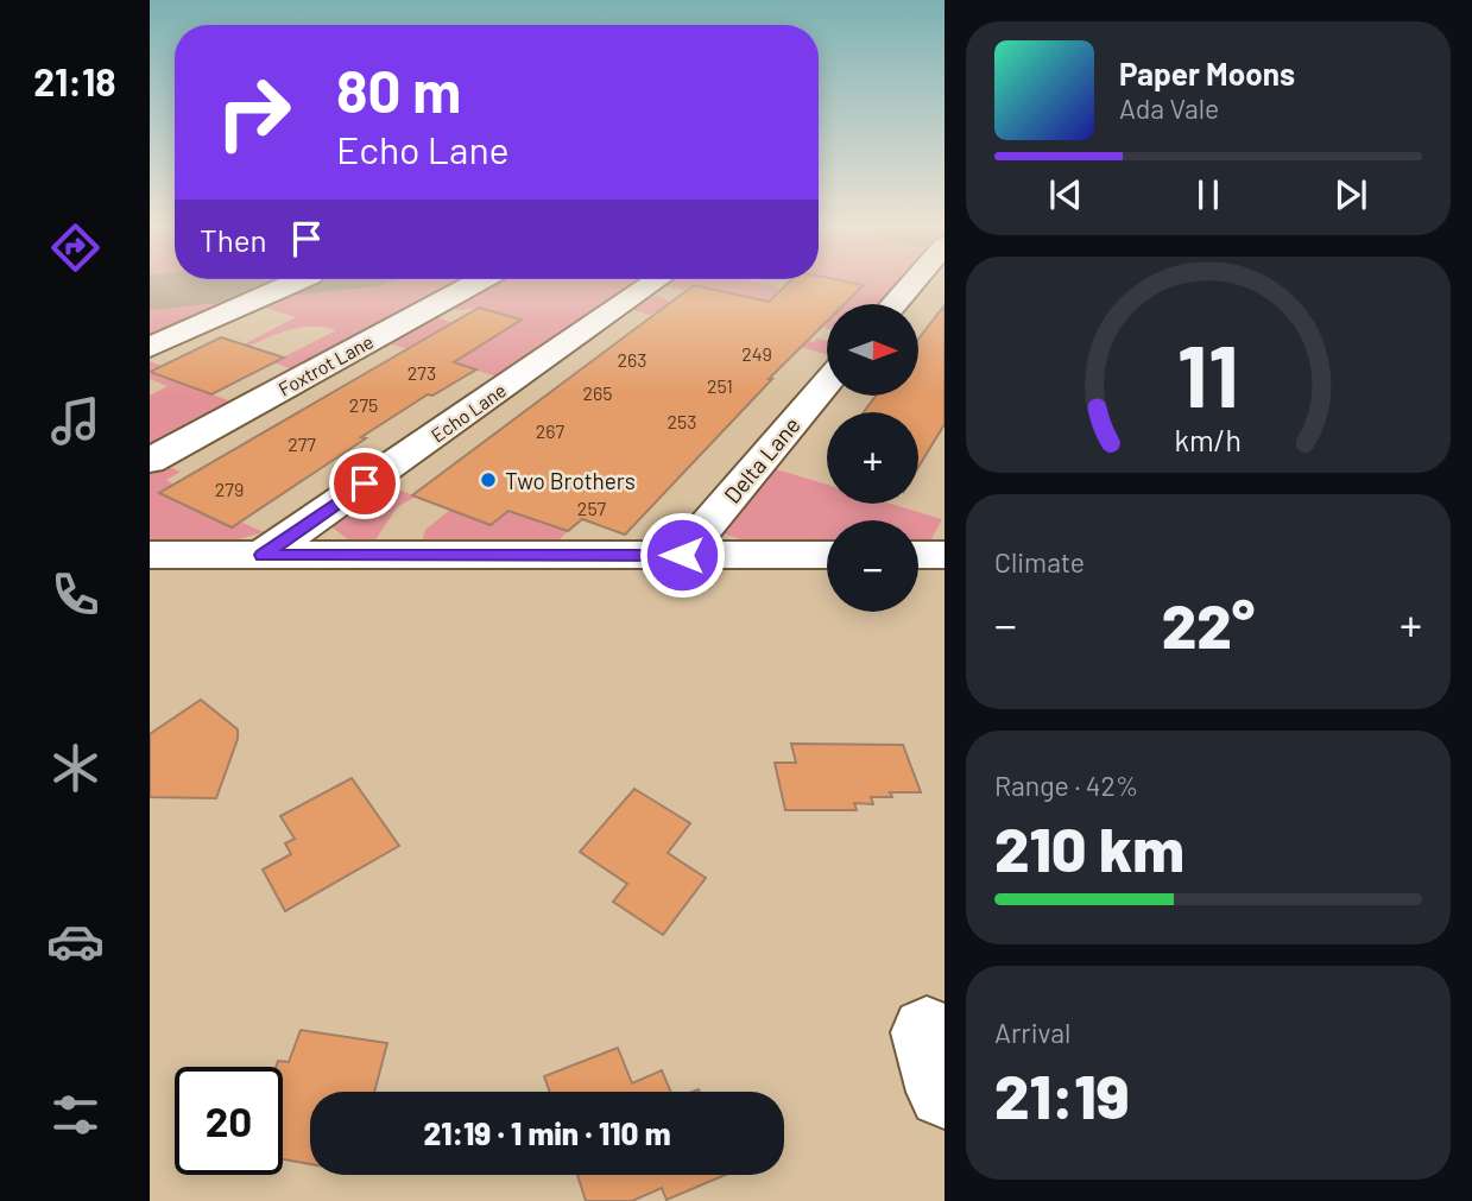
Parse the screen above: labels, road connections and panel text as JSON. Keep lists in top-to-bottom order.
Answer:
{
  "streets": {
    "lane": ["Foxtrot Lane", "Echo Lane", "Delta Lane"]
  },
  "places": ["Two Brothers"],
  "house_numbers": [
    "249",
    "263",
    "273",
    "251",
    "265",
    "275",
    "253",
    "267",
    "277",
    "279",
    "257"
  ],
  "north": "right",
  "page": {
    "tabs": "21:18",
    "turn": ["80 m", "Echo Lane"],
    "song": ["Paper Moons", "Ada Vale"],
    "then": "Then",
    "map_buttons": ["+", "−"],
    "tile": [
      "Climate",
      ["Range · 42%", "210 km"],
      ["Arrival", "21:19"]
    ],
    "heat": ["−", "22°", "+"],
    "limit": "20",
    "trip": "21:19 · 1 min · 110 m",
    "gauge": ["11", "km/h"]
  }
}
